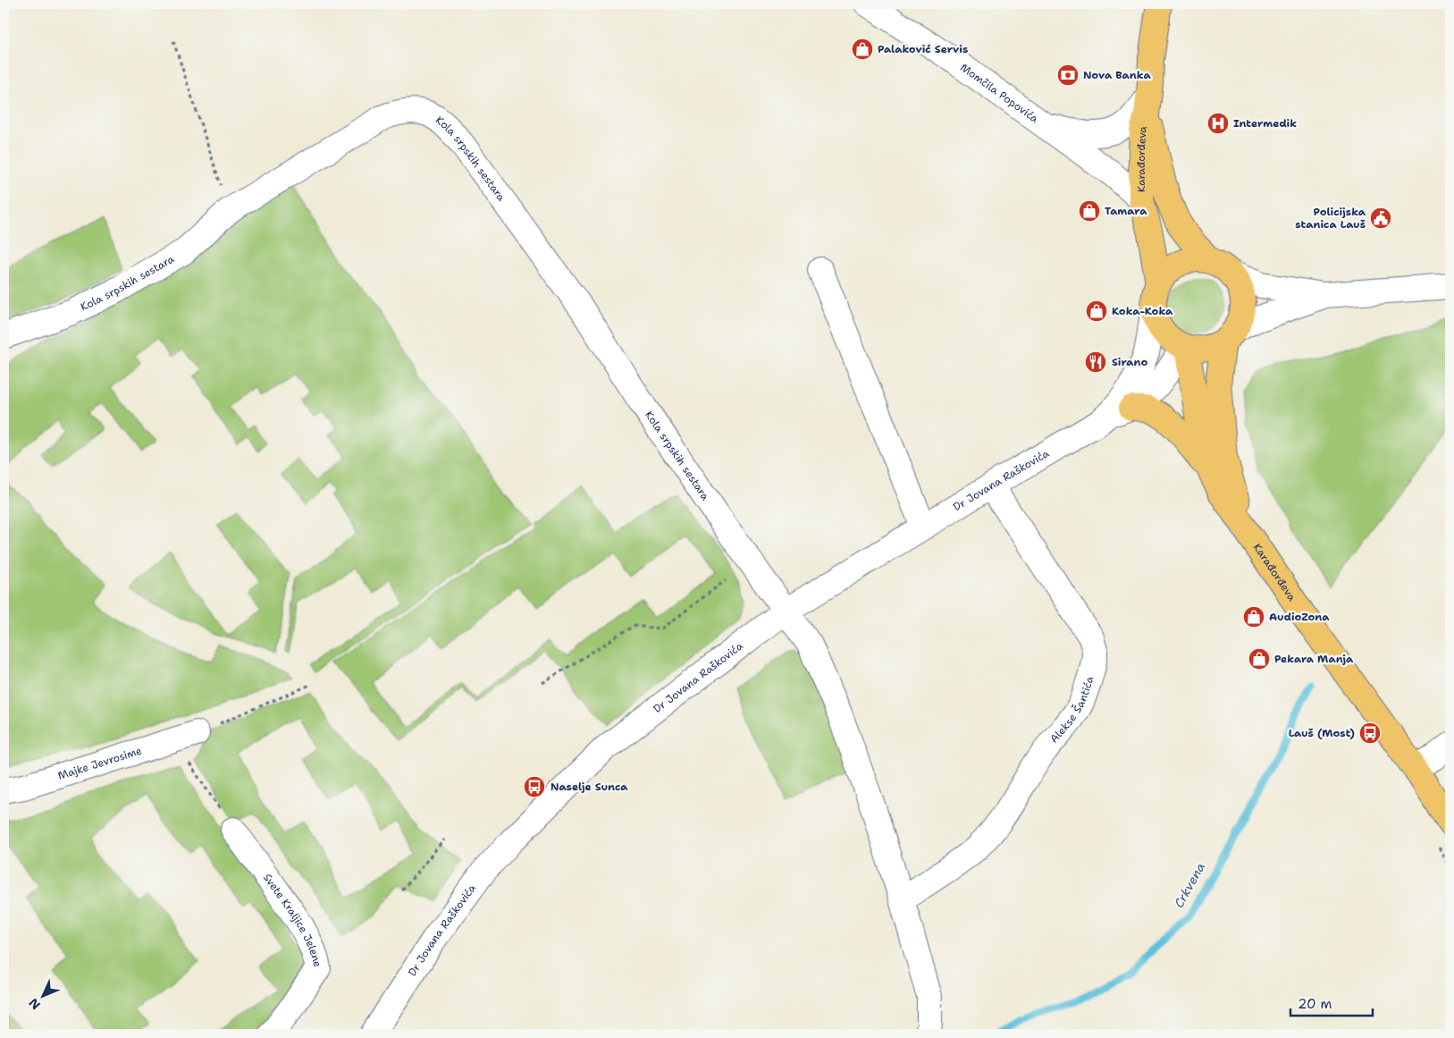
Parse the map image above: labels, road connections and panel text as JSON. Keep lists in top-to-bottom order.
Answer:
{
  "streets": {
    "main road": ["Karađorđeva"],
    "street": [
      "Momčila Popovića",
      "Kola srpskih sestara",
      "Dr Jovana Raškovića",
      "Alekse Šantića",
      "Majke Jevrosime",
      "Svete Kraljice Jelene"
    ]
  },
  "crossings": [
    ["Momčila Popovića", "Karađorđeva"],
    ["Karađorđeva", "Dr Jovana Raškovića"],
    ["Kola srpskih sestara", "Dr Jovana Raškovića"],
    ["Dr Jovana Raškovića", "Alekse Šantića"]
  ],
  "water": ["Crkvena"],
  "places": {
    "shop": [
      "Palaković Servis",
      "Tamara",
      "Koka-Koka",
      "AudioZona",
      "Pekara Manja"
    ],
    "bank": ["Nova Banka"],
    "hospital": ["Intermedik"],
    "public building": ["Policijska stanica Lauš"],
    "restaurant": ["Sirano"],
    "bus stop": ["Lauš (Most)", "Naselje Sunca"]
  },
  "scale_bar": "20 m",
  "north": "bottom left"
}
